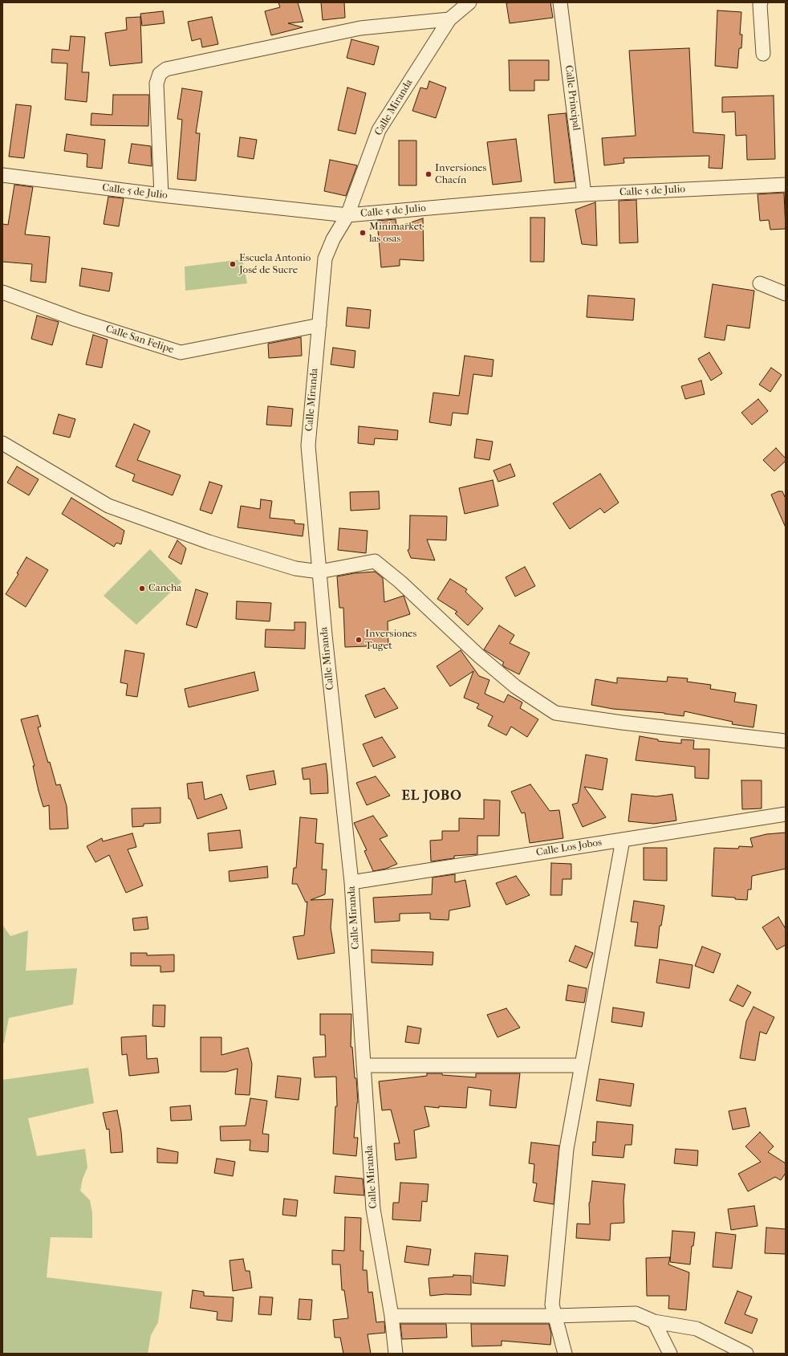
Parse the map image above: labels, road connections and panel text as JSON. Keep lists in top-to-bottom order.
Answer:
{
  "streets": {
    "street": [
      "Calle Principal",
      "Calle Miranda",
      "Calle 5 de Julio",
      "Calle San Felipe",
      "Calle Los Jobos"
    ]
  },
  "crossings": [
    ["Calle Principal", "Calle 5 de Julio"],
    ["Calle Miranda", "Calle 5 de Julio"],
    ["Calle Miranda", "Calle San Felipe"],
    ["Calle Miranda", "Calle Los Jobos"]
  ],
  "districts": ["EL JOBO"],
  "places": [
    "Inversiones Chacín",
    "Minimarket las osas",
    "Escuela Antonio José de Sucre",
    "Cancha",
    "Inversiones Tuget"
  ]
}
